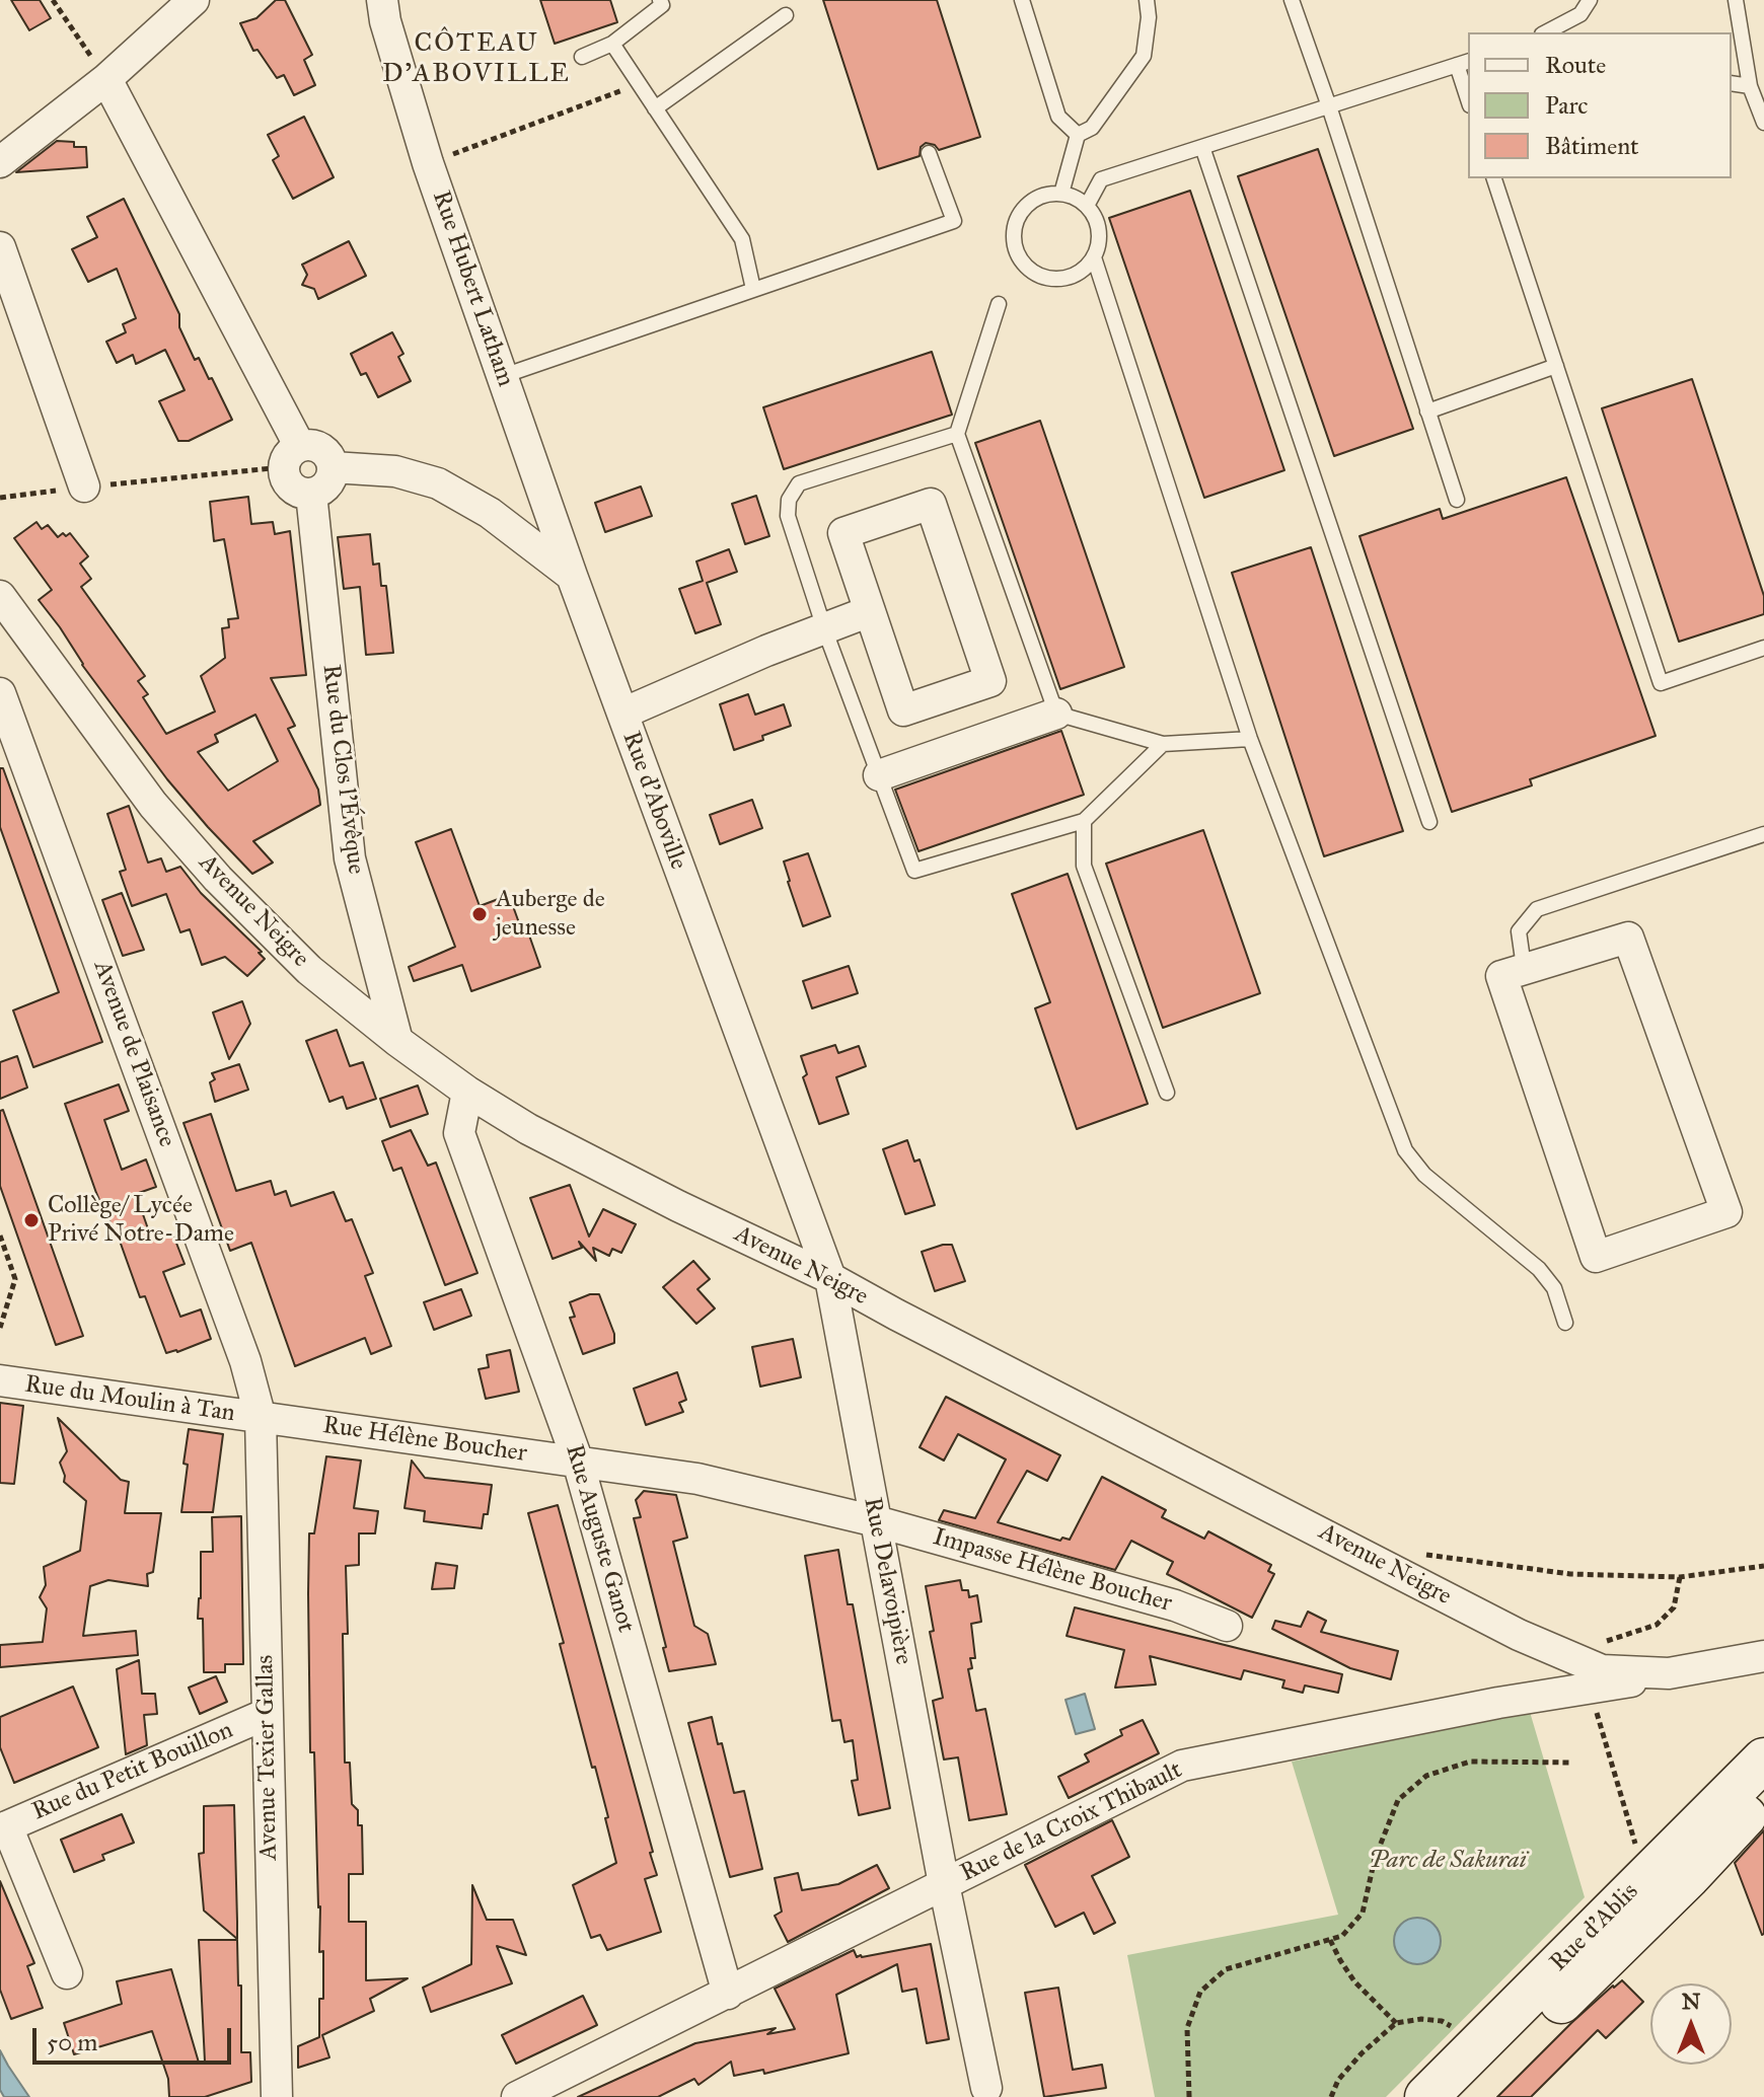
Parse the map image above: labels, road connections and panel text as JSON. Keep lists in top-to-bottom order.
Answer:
{
  "streets": {
    "main road": ["Rue d'Ablis"],
    "street": [
      "Rue Hubert Latham",
      "Rue du Clos l'Évêque",
      "Rue d'Aboville",
      "Avenue Neigre",
      "Avenue de Plaisance",
      "Rue du Moulin à Tan",
      "Rue Hélène Boucher",
      "Rue Auguste Ganot",
      "Impasse Hélène Boucher",
      "Rue Delavoipière",
      "Avenue Texier Gallas",
      "Rue du Petit Bouillon",
      "Rue de la Croix Thibault"
    ]
  },
  "crossings": [
    ["Rue Hubert Latham", "Rue d'Aboville"],
    ["Rue du Clos l'Évêque", "Avenue Neigre"],
    ["Rue d'Aboville", "Avenue Neigre"],
    ["Rue d'Aboville", "Rue Delavoipière"],
    ["Avenue Neigre", "Rue Auguste Ganot"],
    ["Avenue Neigre", "Rue Delavoipière"],
    ["Avenue Neigre", "Rue de la Croix Thibault"],
    ["Avenue de Plaisance", "Rue du Moulin à Tan"],
    ["Avenue de Plaisance", "Rue Hélène Boucher"],
    ["Avenue de Plaisance", "Avenue Texier Gallas"],
    ["Rue du Moulin à Tan", "Rue Hélène Boucher"],
    ["Rue du Moulin à Tan", "Avenue Texier Gallas"],
    ["Rue Hélène Boucher", "Rue Auguste Ganot"],
    ["Rue Hélène Boucher", "Impasse Hélène Boucher"],
    ["Rue Hélène Boucher", "Rue Delavoipière"],
    ["Rue Hélène Boucher", "Avenue Texier Gallas"],
    ["Rue Auguste Ganot", "Rue de la Croix Thibault"],
    ["Impasse Hélène Boucher", "Rue Delavoipière"],
    ["Rue Delavoipière", "Rue de la Croix Thibault"],
    ["Avenue Texier Gallas", "Rue du Petit Bouillon"]
  ],
  "districts": ["CÔTEAU D'ABOVILLE"],
  "parks": ["Parc de Sakuraï"],
  "places": ["Auberge de jeunesse", "Collège/ Lycée Privé Notre-Dame"],
  "legend": ["Route", "Parc", "Bâtiment"],
  "scale_bar": "50 m",
  "north": "top"
}
